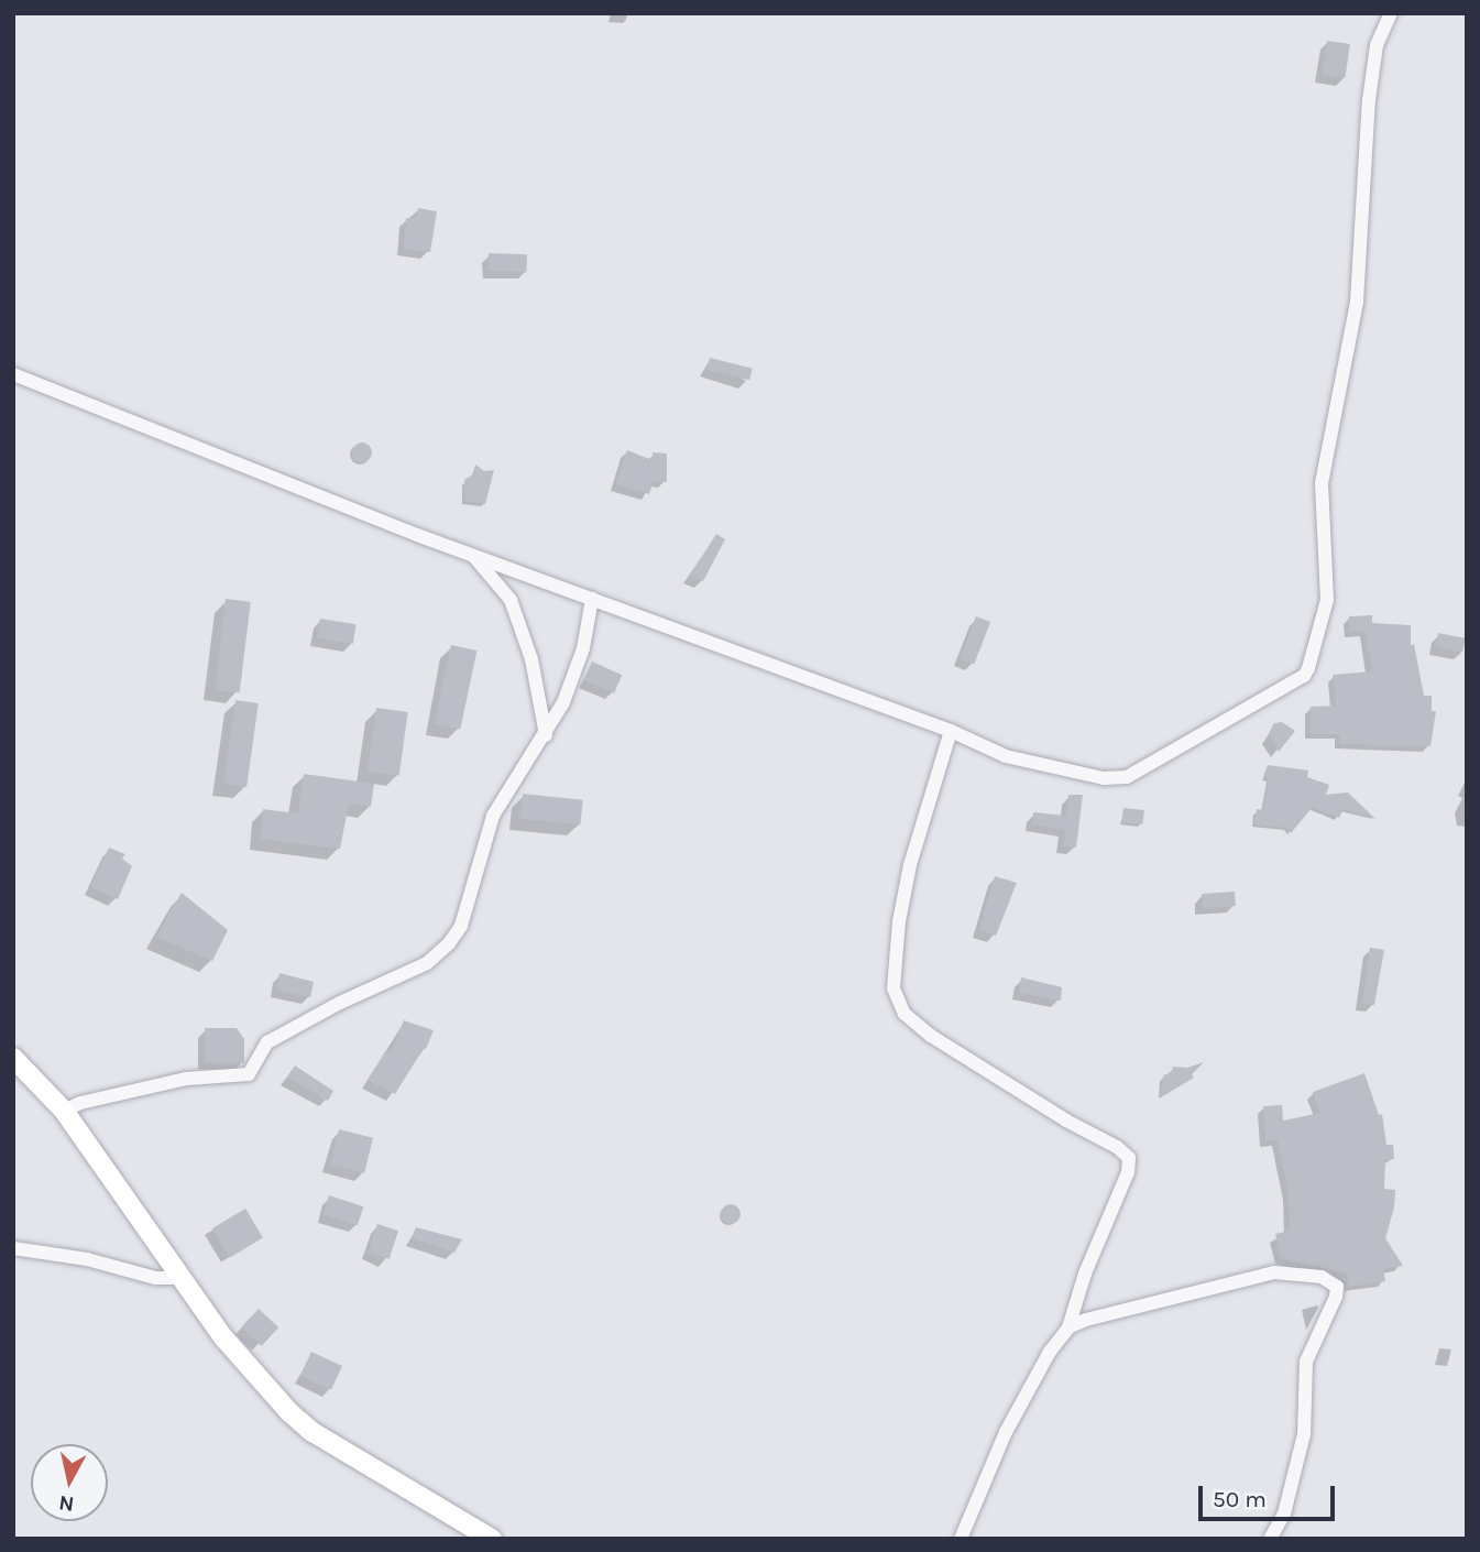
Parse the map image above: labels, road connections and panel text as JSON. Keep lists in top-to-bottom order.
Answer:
{
  "scale_bar": "50 m",
  "north": "bottom"
}
